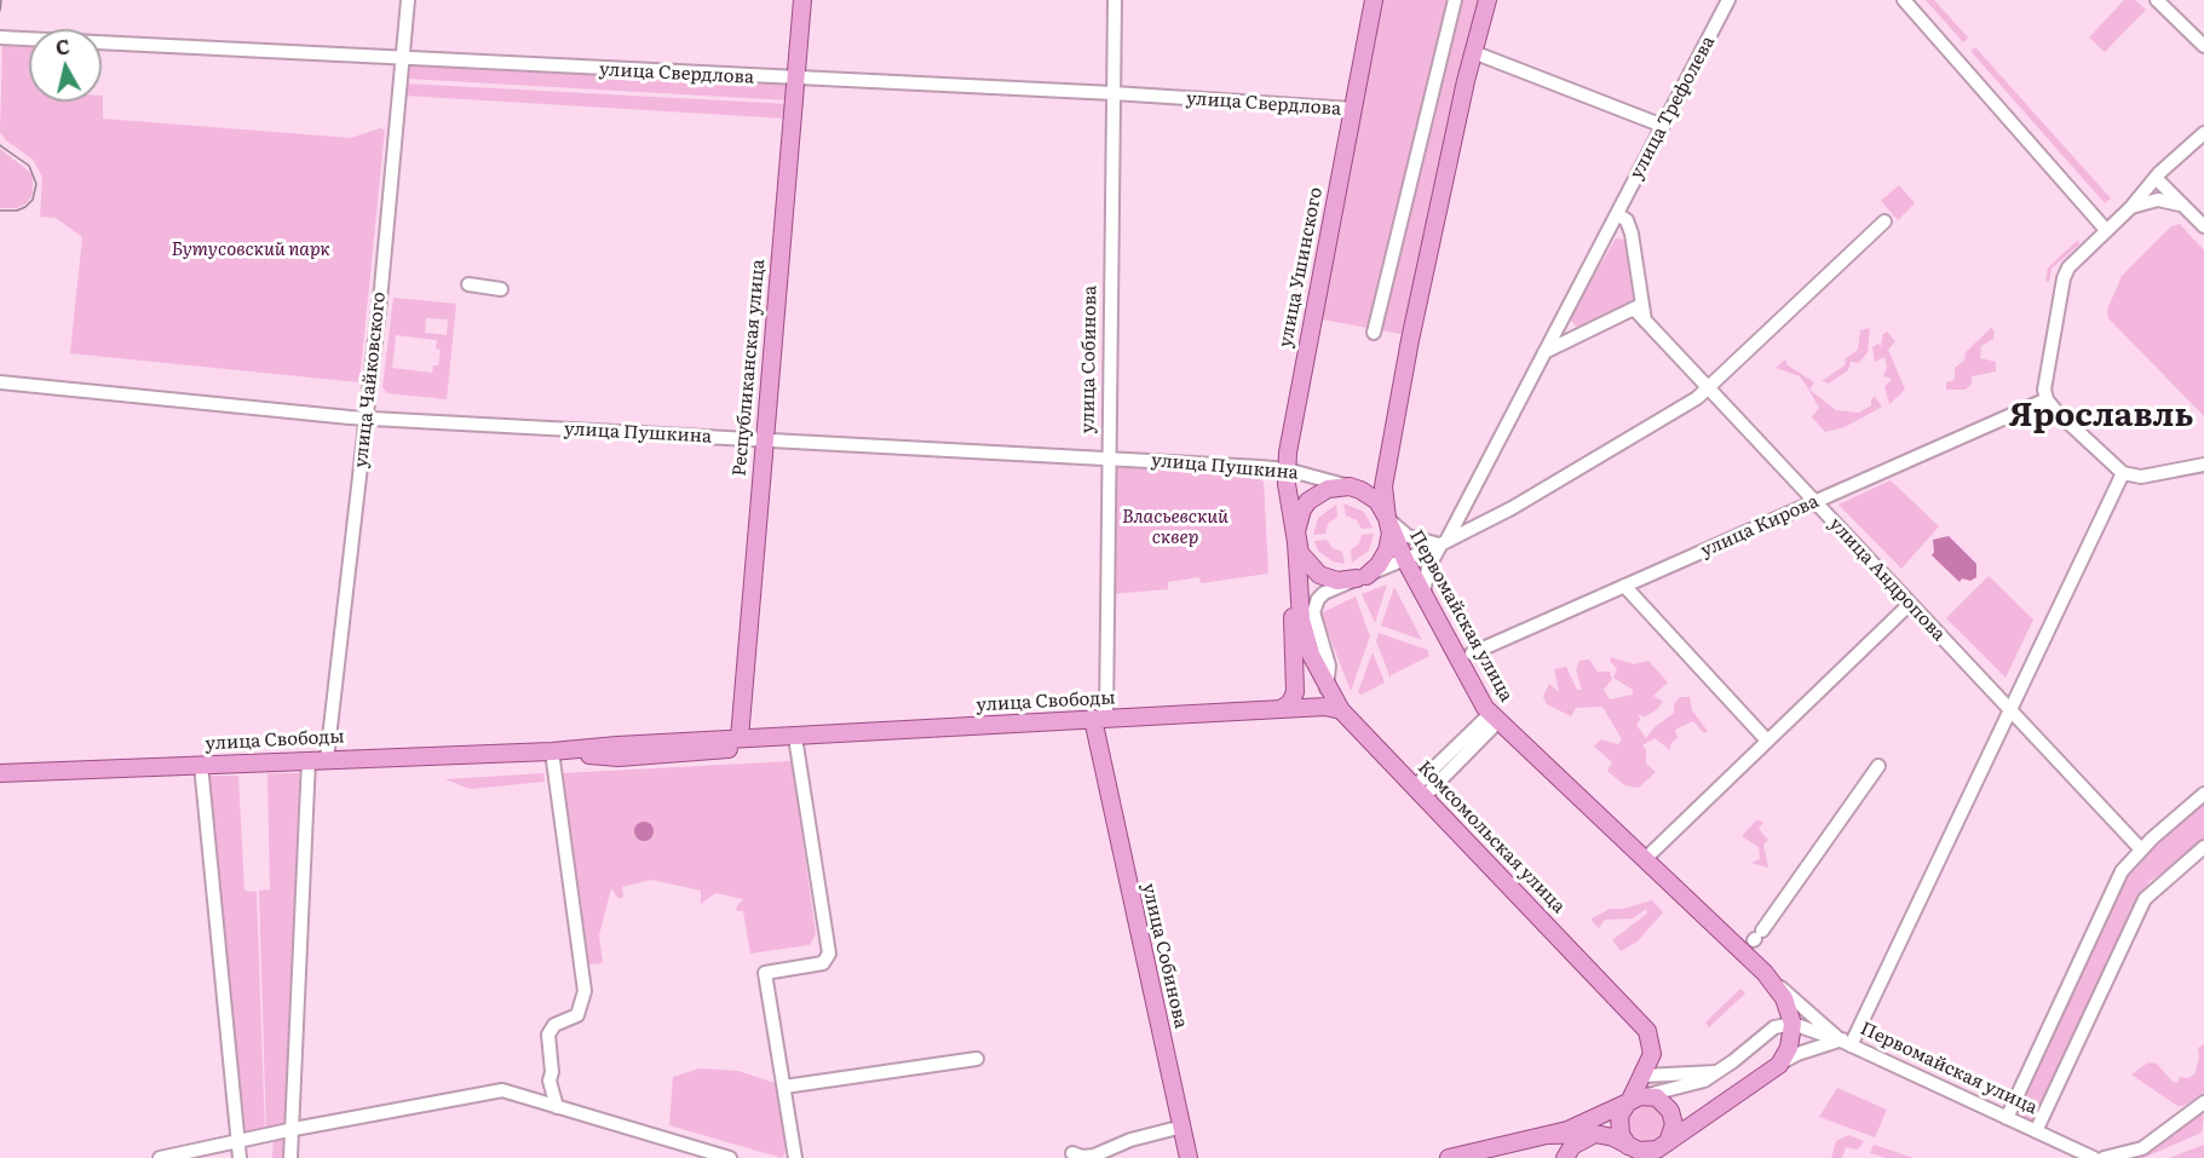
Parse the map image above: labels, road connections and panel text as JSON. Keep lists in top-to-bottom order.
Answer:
{
  "streets": {
    "main road": [
      "улица Ушинского",
      "улица Собинова",
      "Республиканская улица",
      "Первомайская улица",
      "улица Свободы",
      "Комсомольская улица"
    ],
    "street": [
      "улица Свердлова",
      "улица Трефолева",
      "улица Чайковского",
      "улица Пушкина",
      "улица Кирова",
      "улица Андропова"
    ]
  },
  "crossings": [
    ["улица Свердлова", "улица Ушинского"],
    ["улица Свердлова", "улица Собинова"],
    ["улица Свердлова", "Республиканская улица"],
    ["улица Свердлова", "улица Чайковского"],
    ["улица Трефолева", "Первомайская улица"],
    ["улица Ушинского", "улица Пушкина"],
    ["улица Ушинского", "Комсомольская улица"],
    ["улица Собинова", "улица Пушкина"],
    ["улица Собинова", "улица Свободы"],
    ["Республиканская улица", "улица Пушкина"],
    ["Республиканская улица", "улица Свободы"],
    ["улица Чайковского", "улица Пушкина"],
    ["улица Чайковского", "улица Свободы"],
    ["улица Кирова", "улица Андропова"],
    ["улица Свободы", "Комсомольская улица"]
  ],
  "districts": ["Ярославль"],
  "parks": ["Бутусовский парк", "Власьевский сквер"],
  "north": "top"
}
